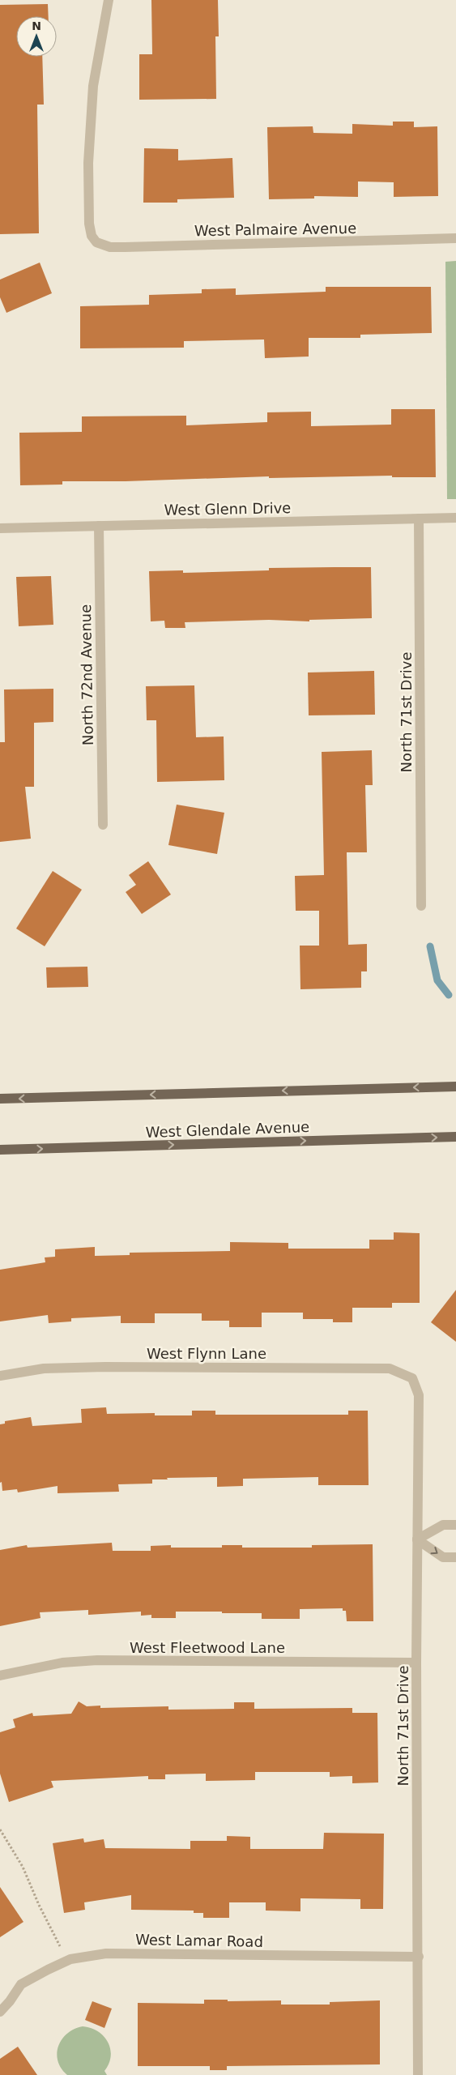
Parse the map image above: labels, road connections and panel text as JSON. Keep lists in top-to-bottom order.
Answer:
{
  "streets": {
    "main road": ["West Glendale Avenue"],
    "street": [
      "West Palmaire Avenue",
      "West Glenn Drive",
      "North 72nd Avenue",
      "North 71st Drive",
      "West Flynn Lane",
      "West Fleetwood Lane",
      "West Lamar Road"
    ]
  },
  "crossings": [
    ["West Glenn Drive", "North 72nd Avenue"],
    ["West Glenn Drive", "North 71st Drive"],
    ["North 71st Drive", "West Flynn Lane"],
    ["North 71st Drive", "West Fleetwood Lane"],
    ["North 71st Drive", "West Lamar Road"]
  ],
  "north": "top"
}
